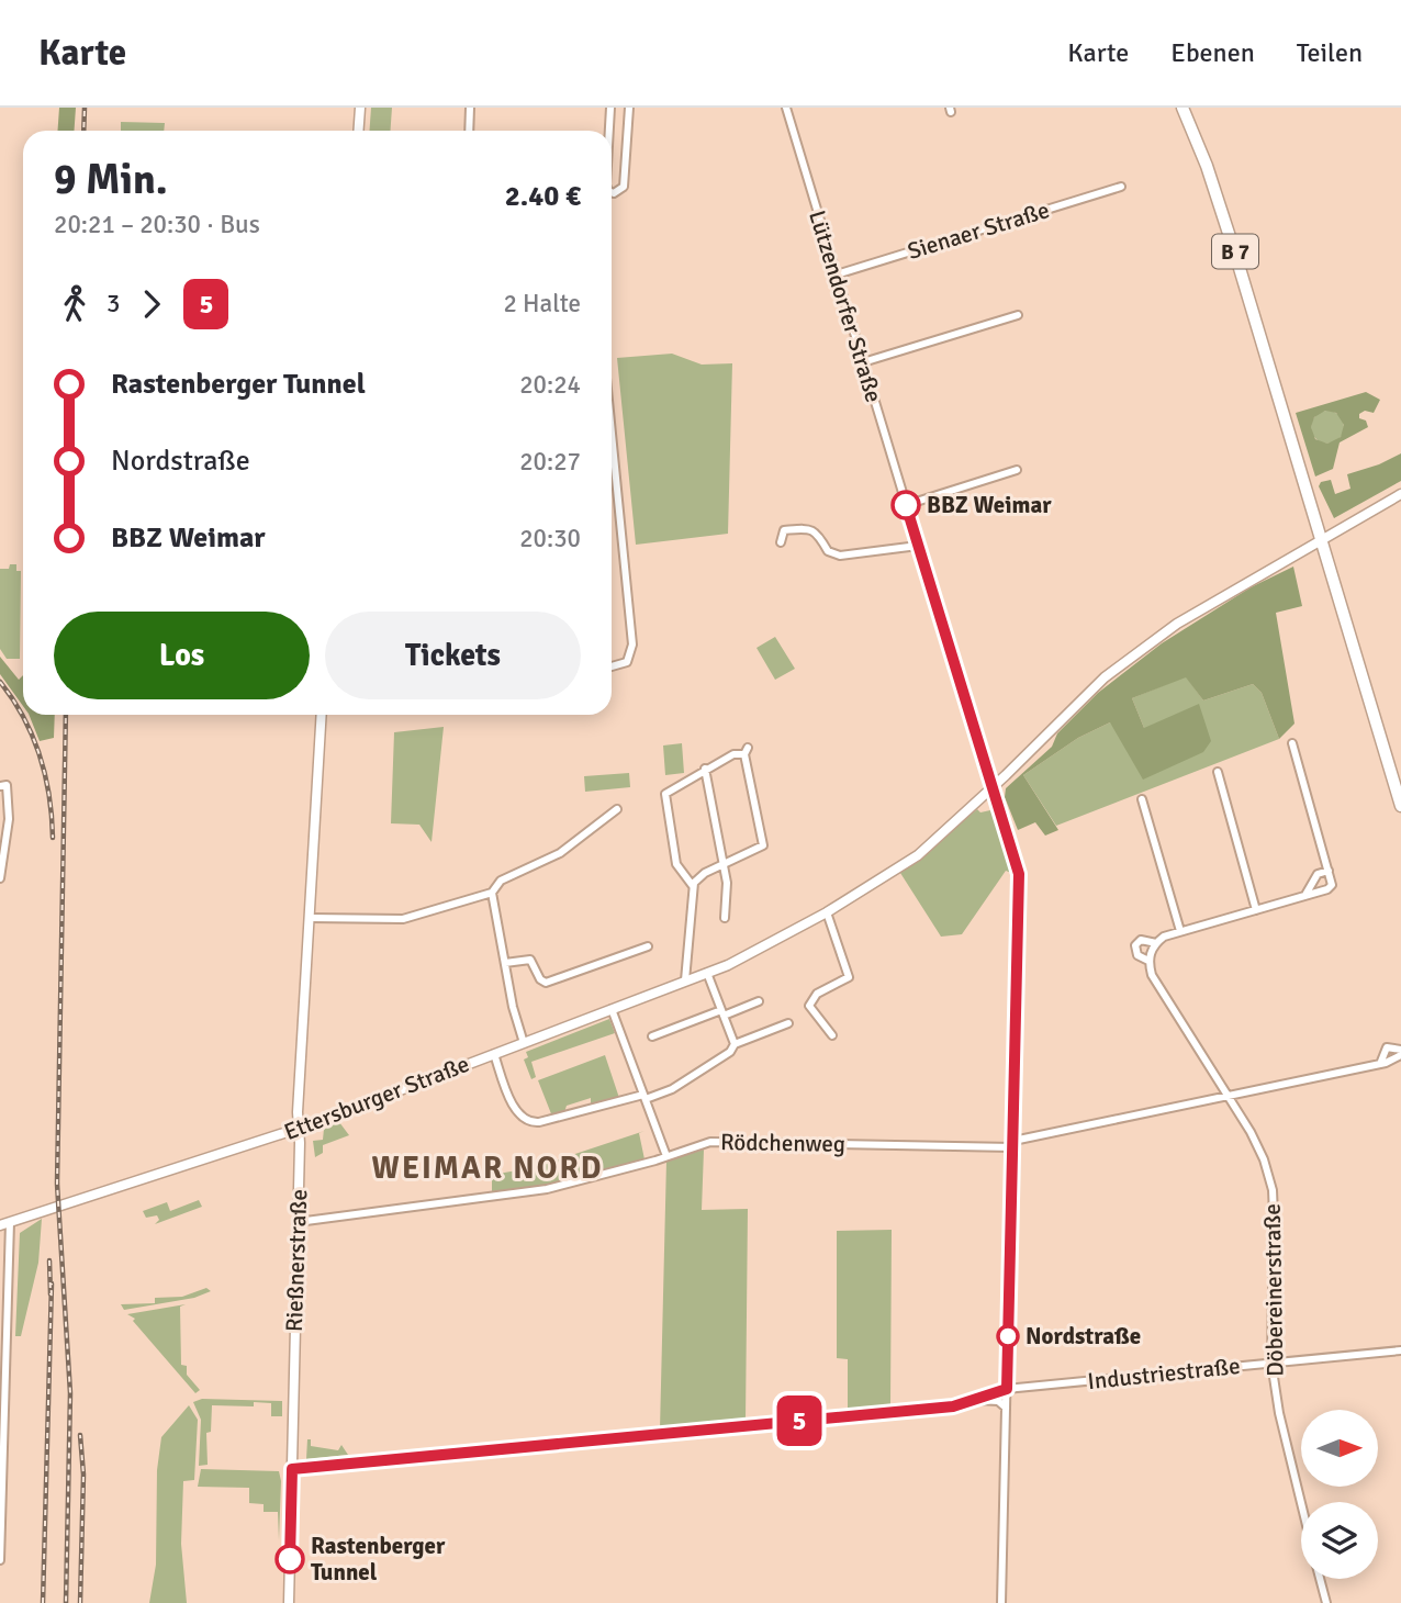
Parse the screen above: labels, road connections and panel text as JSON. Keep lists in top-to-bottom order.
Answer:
{
  "streets": {
    "main road": ["B 7"],
    "street": [
      "Sienaer Straße",
      "Lützendorfer Straße",
      "Ettersburger Straße",
      "Rödchenweg",
      "Rießnerstraße",
      "Döbereinerstraße",
      "Industriestraße"
    ]
  },
  "crossings": [
    ["Sienaer Straße", "Lützendorfer Straße"],
    ["B 7", "Ettersburger Straße"],
    ["Lützendorfer Straße", "Ettersburger Straße"],
    ["Ettersburger Straße", "Rießnerstraße"],
    ["Rödchenweg", "Rießnerstraße"],
    ["Rödchenweg", "Döbereinerstraße"],
    ["Rießnerstraße", "Industriestraße"],
    ["Döbereinerstraße", "Industriestraße"]
  ],
  "districts": ["WEIMAR NORD"],
  "places": ["BBZ Weimar", "Nordstraße", "Rastenberger Tunnel"],
  "lines": ["bus line 5"],
  "north": "right",
  "page": {
    "header": "Karte",
    "nav": ["Karte", "Ebenen", "Teilen"],
    "on_map": "5",
    "heading": ["9 Min.", "20:21 – 20:30 · Bus", "2.40 €"],
    "legs": ["3", "5", "2 Halte"],
    "list": [
      {
        "name": "Rastenberger Tunnel",
        "value": "20:24"
      },
      {
        "name": "Nordstraße",
        "value": "20:27"
      },
      {
        "name": "BBZ Weimar",
        "value": "20:30"
      }
    ],
    "buttons": ["Los", "Tickets"]
  }
}
